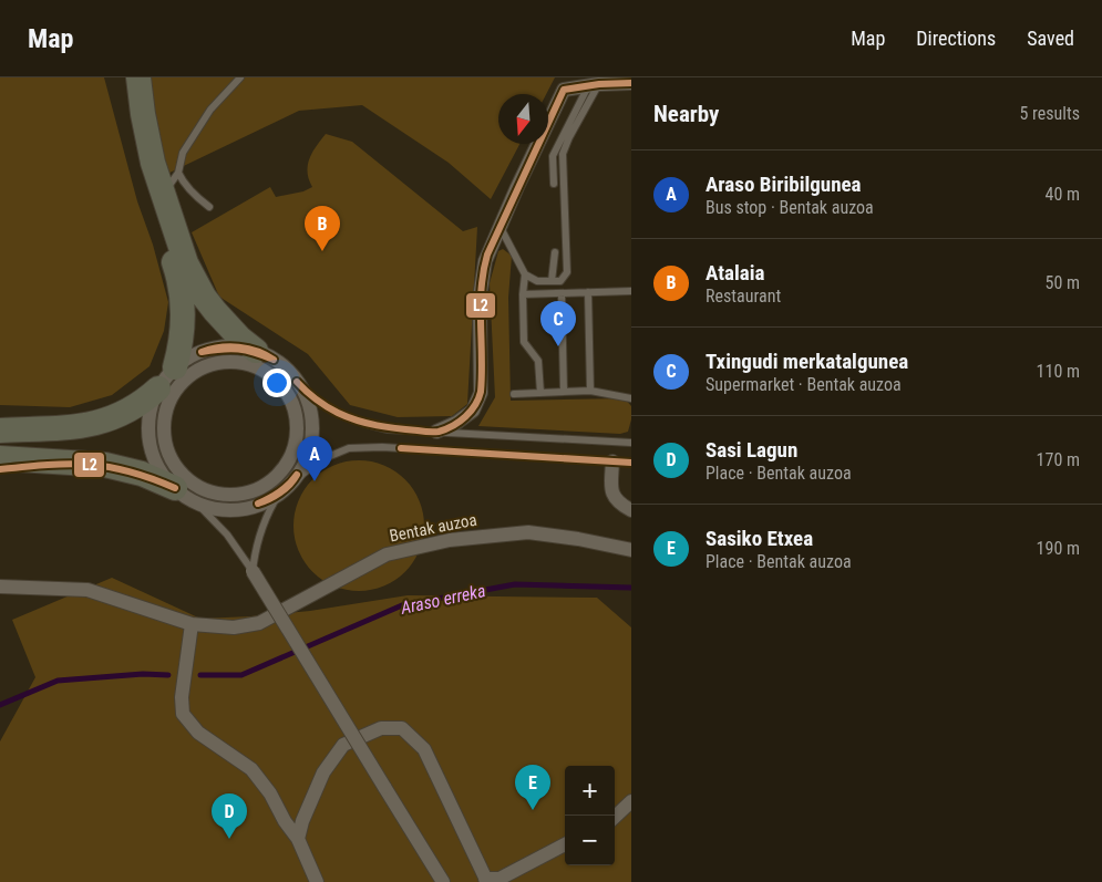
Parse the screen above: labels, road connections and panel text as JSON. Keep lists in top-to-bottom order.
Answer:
{
  "streets": {
    "street": ["Bentak auzoa"]
  },
  "water": ["Araso erreka"],
  "lines": ["transit line L2"],
  "north": "bottom",
  "page": {
    "header": "Map",
    "nav": ["Map", "Directions", "Saved"],
    "heading": ["Nearby", "5 results"],
    "list": [
      {
        "mark": "A",
        "name": "Araso Biribilgunea",
        "note": "Bus stop · Bentak auzoa",
        "value": "40 m"
      },
      {
        "mark": "B",
        "name": "Atalaia",
        "note": "Restaurant",
        "value": "50 m"
      },
      {
        "mark": "C",
        "name": "Txingudi merkatalgunea",
        "note": "Supermarket · Bentak auzoa",
        "value": "110 m"
      },
      {
        "mark": "D",
        "name": "Sasi Lagun",
        "note": "Place · Bentak auzoa",
        "value": "170 m"
      },
      {
        "mark": "E",
        "name": "Sasiko Etxea",
        "note": "Place · Bentak auzoa",
        "value": "190 m"
      }
    ],
    "pins": [
      "B",
      "C",
      "A",
      "E",
      "D"
    ],
    "map_buttons": ["+", "−"]
  }
}
